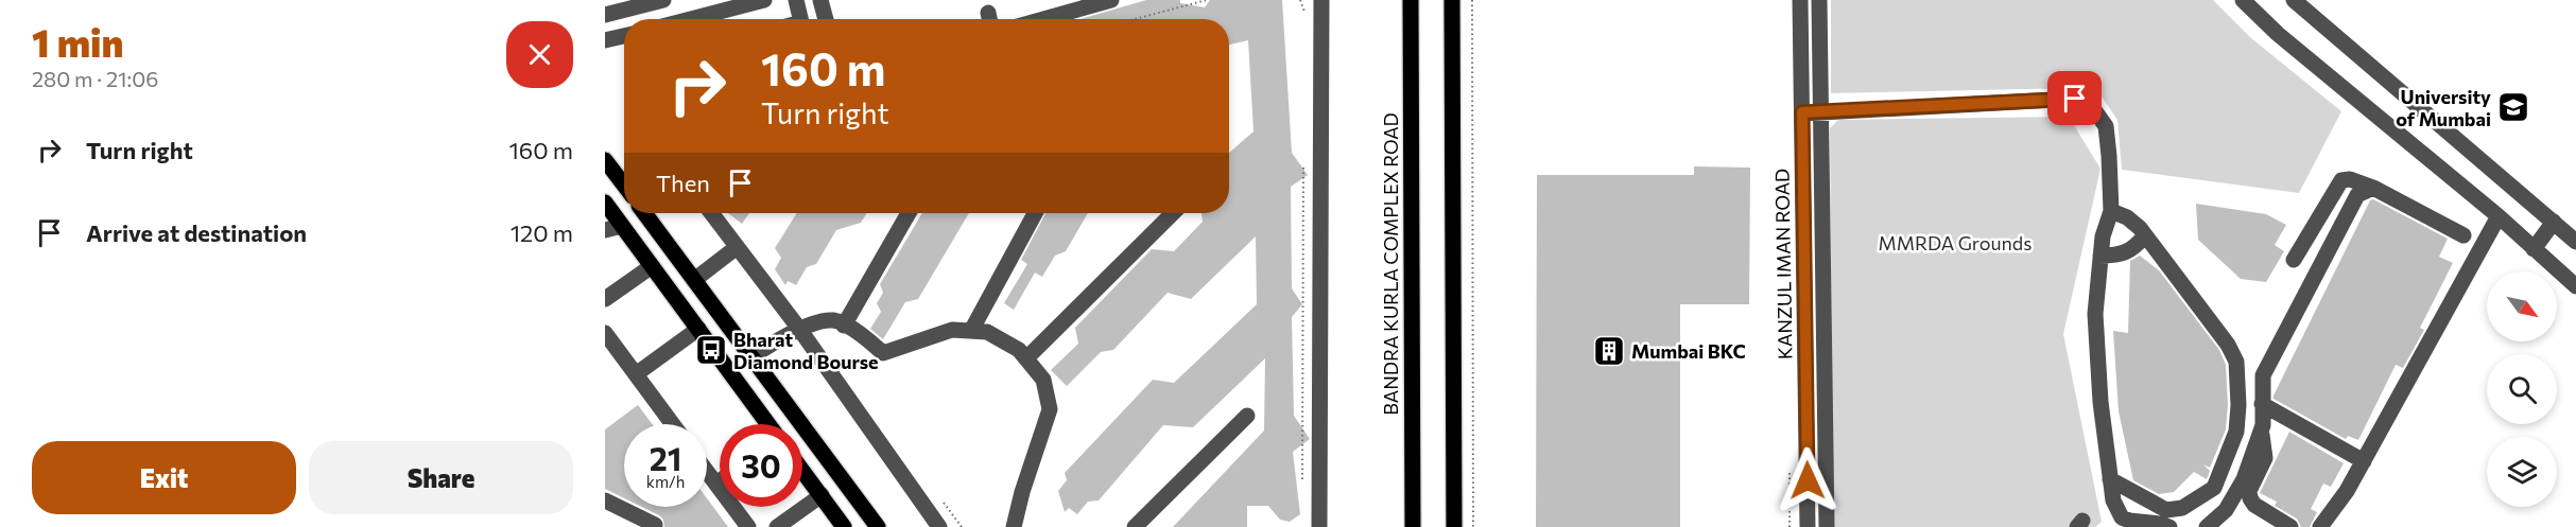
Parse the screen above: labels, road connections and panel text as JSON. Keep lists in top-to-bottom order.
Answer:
{
  "streets": {
    "main road": ["BANDRA KURLA COMPLEX ROAD"],
    "street": ["KANZUL IMAN ROAD"]
  },
  "parks": ["MMRDA Grounds"],
  "places": {
    "school or university": ["University of Mumbai"],
    "bus stop": ["Bharat Diamond Bourse"],
    "building": ["Mumbai BKC"]
  },
  "north": "bottom right",
  "page": {
    "heading": ["1 min", "280 m · 21:06"],
    "turn": ["160 m", "Turn right"],
    "list": [
      {
        "name": "Turn right",
        "value": "160 m"
      },
      {
        "name": "Arrive at destination",
        "value": "120 m"
      }
    ],
    "then": "Then",
    "speed": "21 km/h",
    "limit": "30",
    "buttons": ["Exit", "Share"]
  }
}
